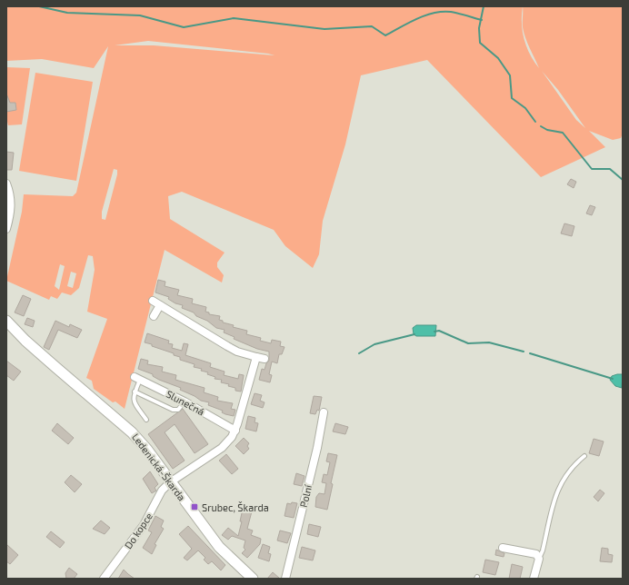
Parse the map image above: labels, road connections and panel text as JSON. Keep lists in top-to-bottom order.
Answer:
{
  "streets": {
    "main road": ["Ledenická-Škarda"],
    "street": ["Slunečná", "Polní", "Do kopce"]
  },
  "crossings": [
    ["Ledenická-Škarda", "Do kopce"]
  ],
  "places": {
    "transit": ["Srubec, Škarda"]
  }
}
